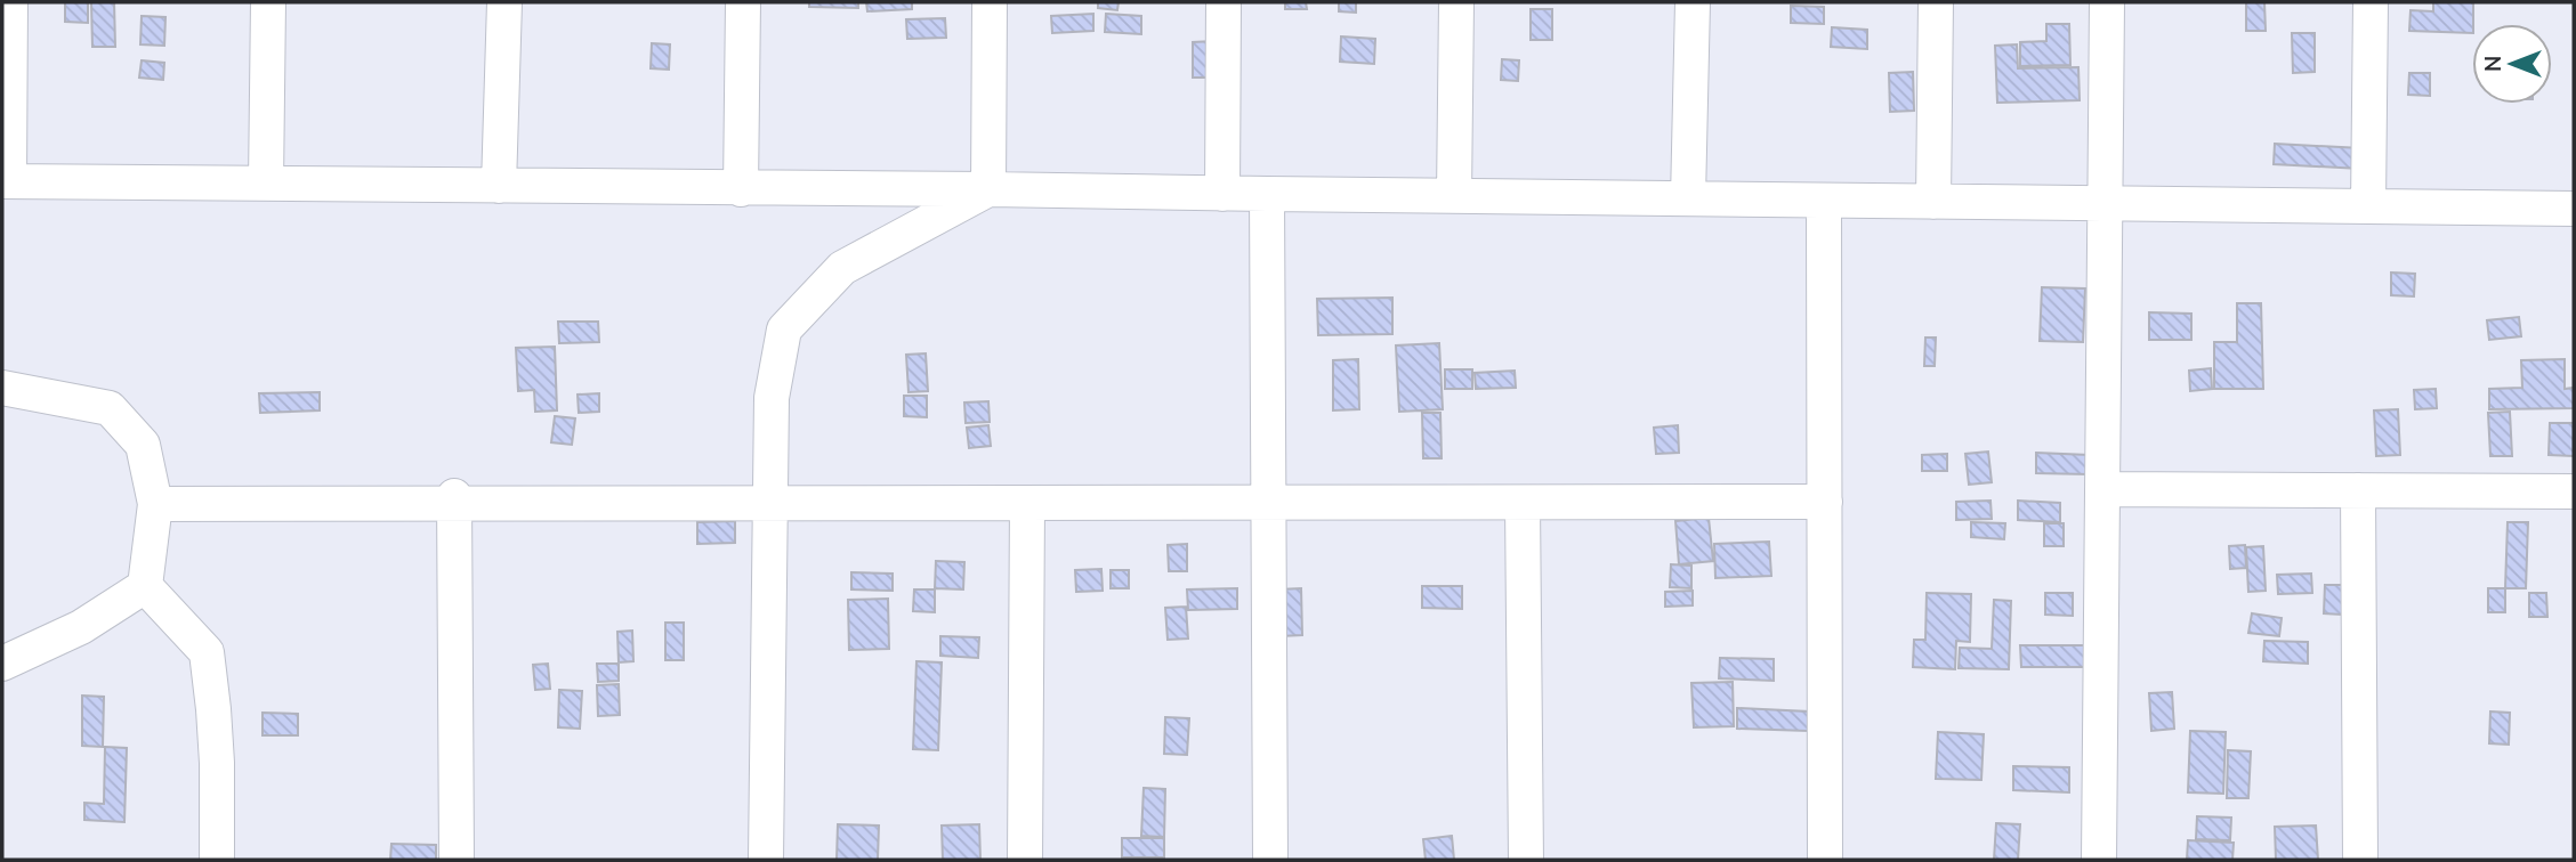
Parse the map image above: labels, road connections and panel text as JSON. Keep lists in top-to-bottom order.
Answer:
{
  "north": "left"
}
